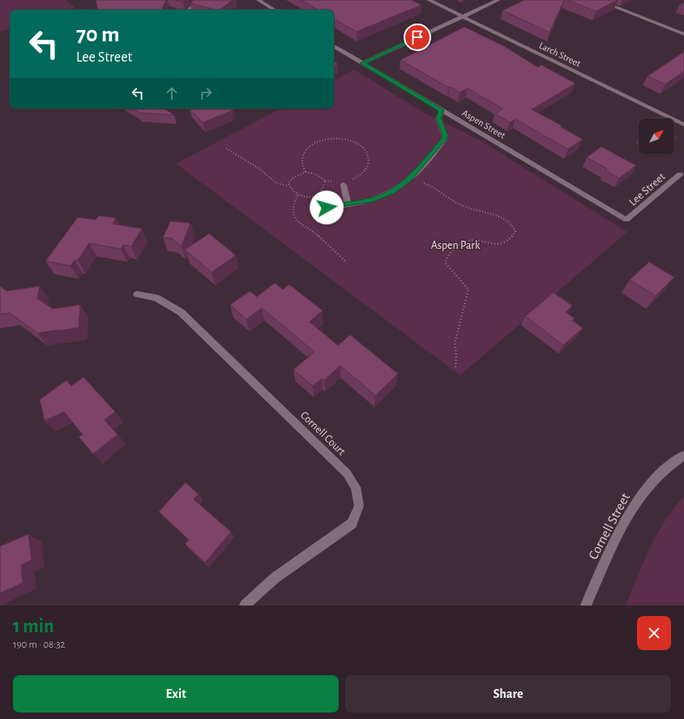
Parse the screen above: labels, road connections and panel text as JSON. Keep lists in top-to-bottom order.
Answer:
{
  "streets": {
    "street": [
      "Larch Street",
      "Aspen Street",
      "Lee Street",
      "Cornell Court",
      "Cornell Street"
    ]
  },
  "crossings": [
    ["Aspen Street", "Lee Street"]
  ],
  "parks": ["Aspen Park"],
  "north": "top right",
  "page": {
    "turn": ["70 m", "Lee Street"],
    "heading": ["1 min", "190 m · 08:32"],
    "buttons": ["Exit", "Share"]
  }
}
